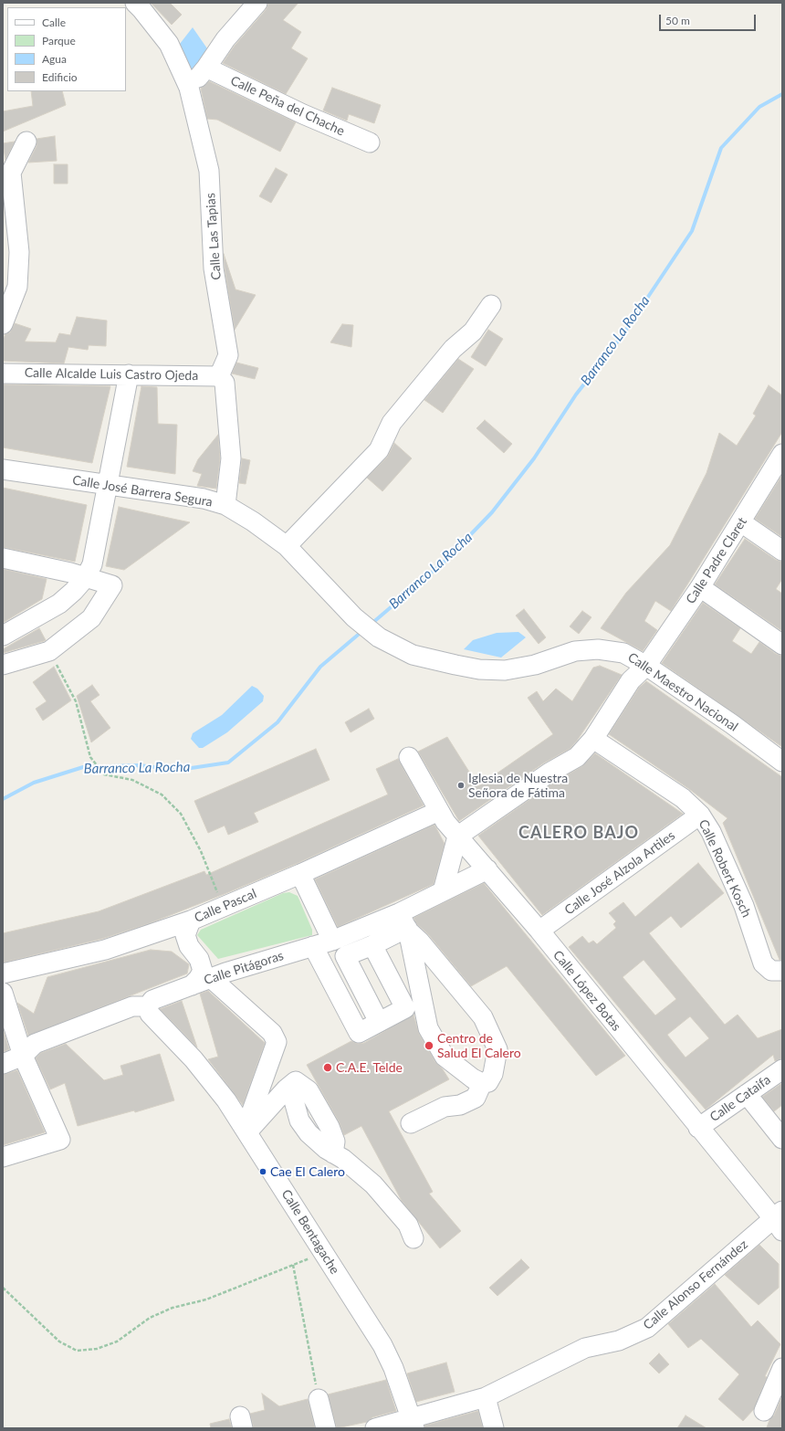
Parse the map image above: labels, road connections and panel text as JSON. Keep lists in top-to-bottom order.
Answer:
{
  "streets": {
    "street": [
      "Calle Peña del Chache",
      "Calle Las Tapias",
      "Calle Alcalde Luis Castro Ojeda",
      "Calle José Barrera Segura",
      "Calle Padre Claret",
      "Calle Maestro Nacional",
      "Calle Robert Kosch",
      "Calle José Alzola Artiles",
      "Calle Pascal",
      "Calle Pitágoras",
      "Calle López Botas",
      "Calle Cataifa",
      "Calle Bentagache",
      "Calle Alonso Fernández"
    ]
  },
  "crossings": [
    ["Calle Las Tapias", "Calle Alcalde Luis Castro Ojeda"],
    ["Calle José Barrera Segura", "Calle Maestro Nacional"],
    ["Calle Padre Claret", "Calle Maestro Nacional"],
    ["Calle Padre Claret", "Calle Robert Kosch"],
    ["Calle Padre Claret", "Calle López Botas"],
    ["Calle Robert Kosch", "Calle José Alzola Artiles"],
    ["Calle José Alzola Artiles", "Calle López Botas"],
    ["Calle Pascal", "Calle López Botas"],
    ["Calle Pitágoras", "Calle López Botas"],
    ["Calle Pitágoras", "Calle Bentagache"],
    ["Calle López Botas", "Calle Cataifa"],
    ["Calle López Botas", "Calle Alonso Fernández"],
    ["Calle Bentagache", "Calle Alonso Fernández"]
  ],
  "districts": ["CALERO BAJO"],
  "water": ["Barranco La Rocha"],
  "places": [
    "Iglesia de Nuestra Señora de Fátima",
    "Centro de Salud El Calero",
    "C.A.E. Telde",
    "Cae El Calero"
  ],
  "legend": [
    "Calle",
    "Parque",
    "Agua",
    "Edificio"
  ],
  "scale_bar": "50 m"
}
